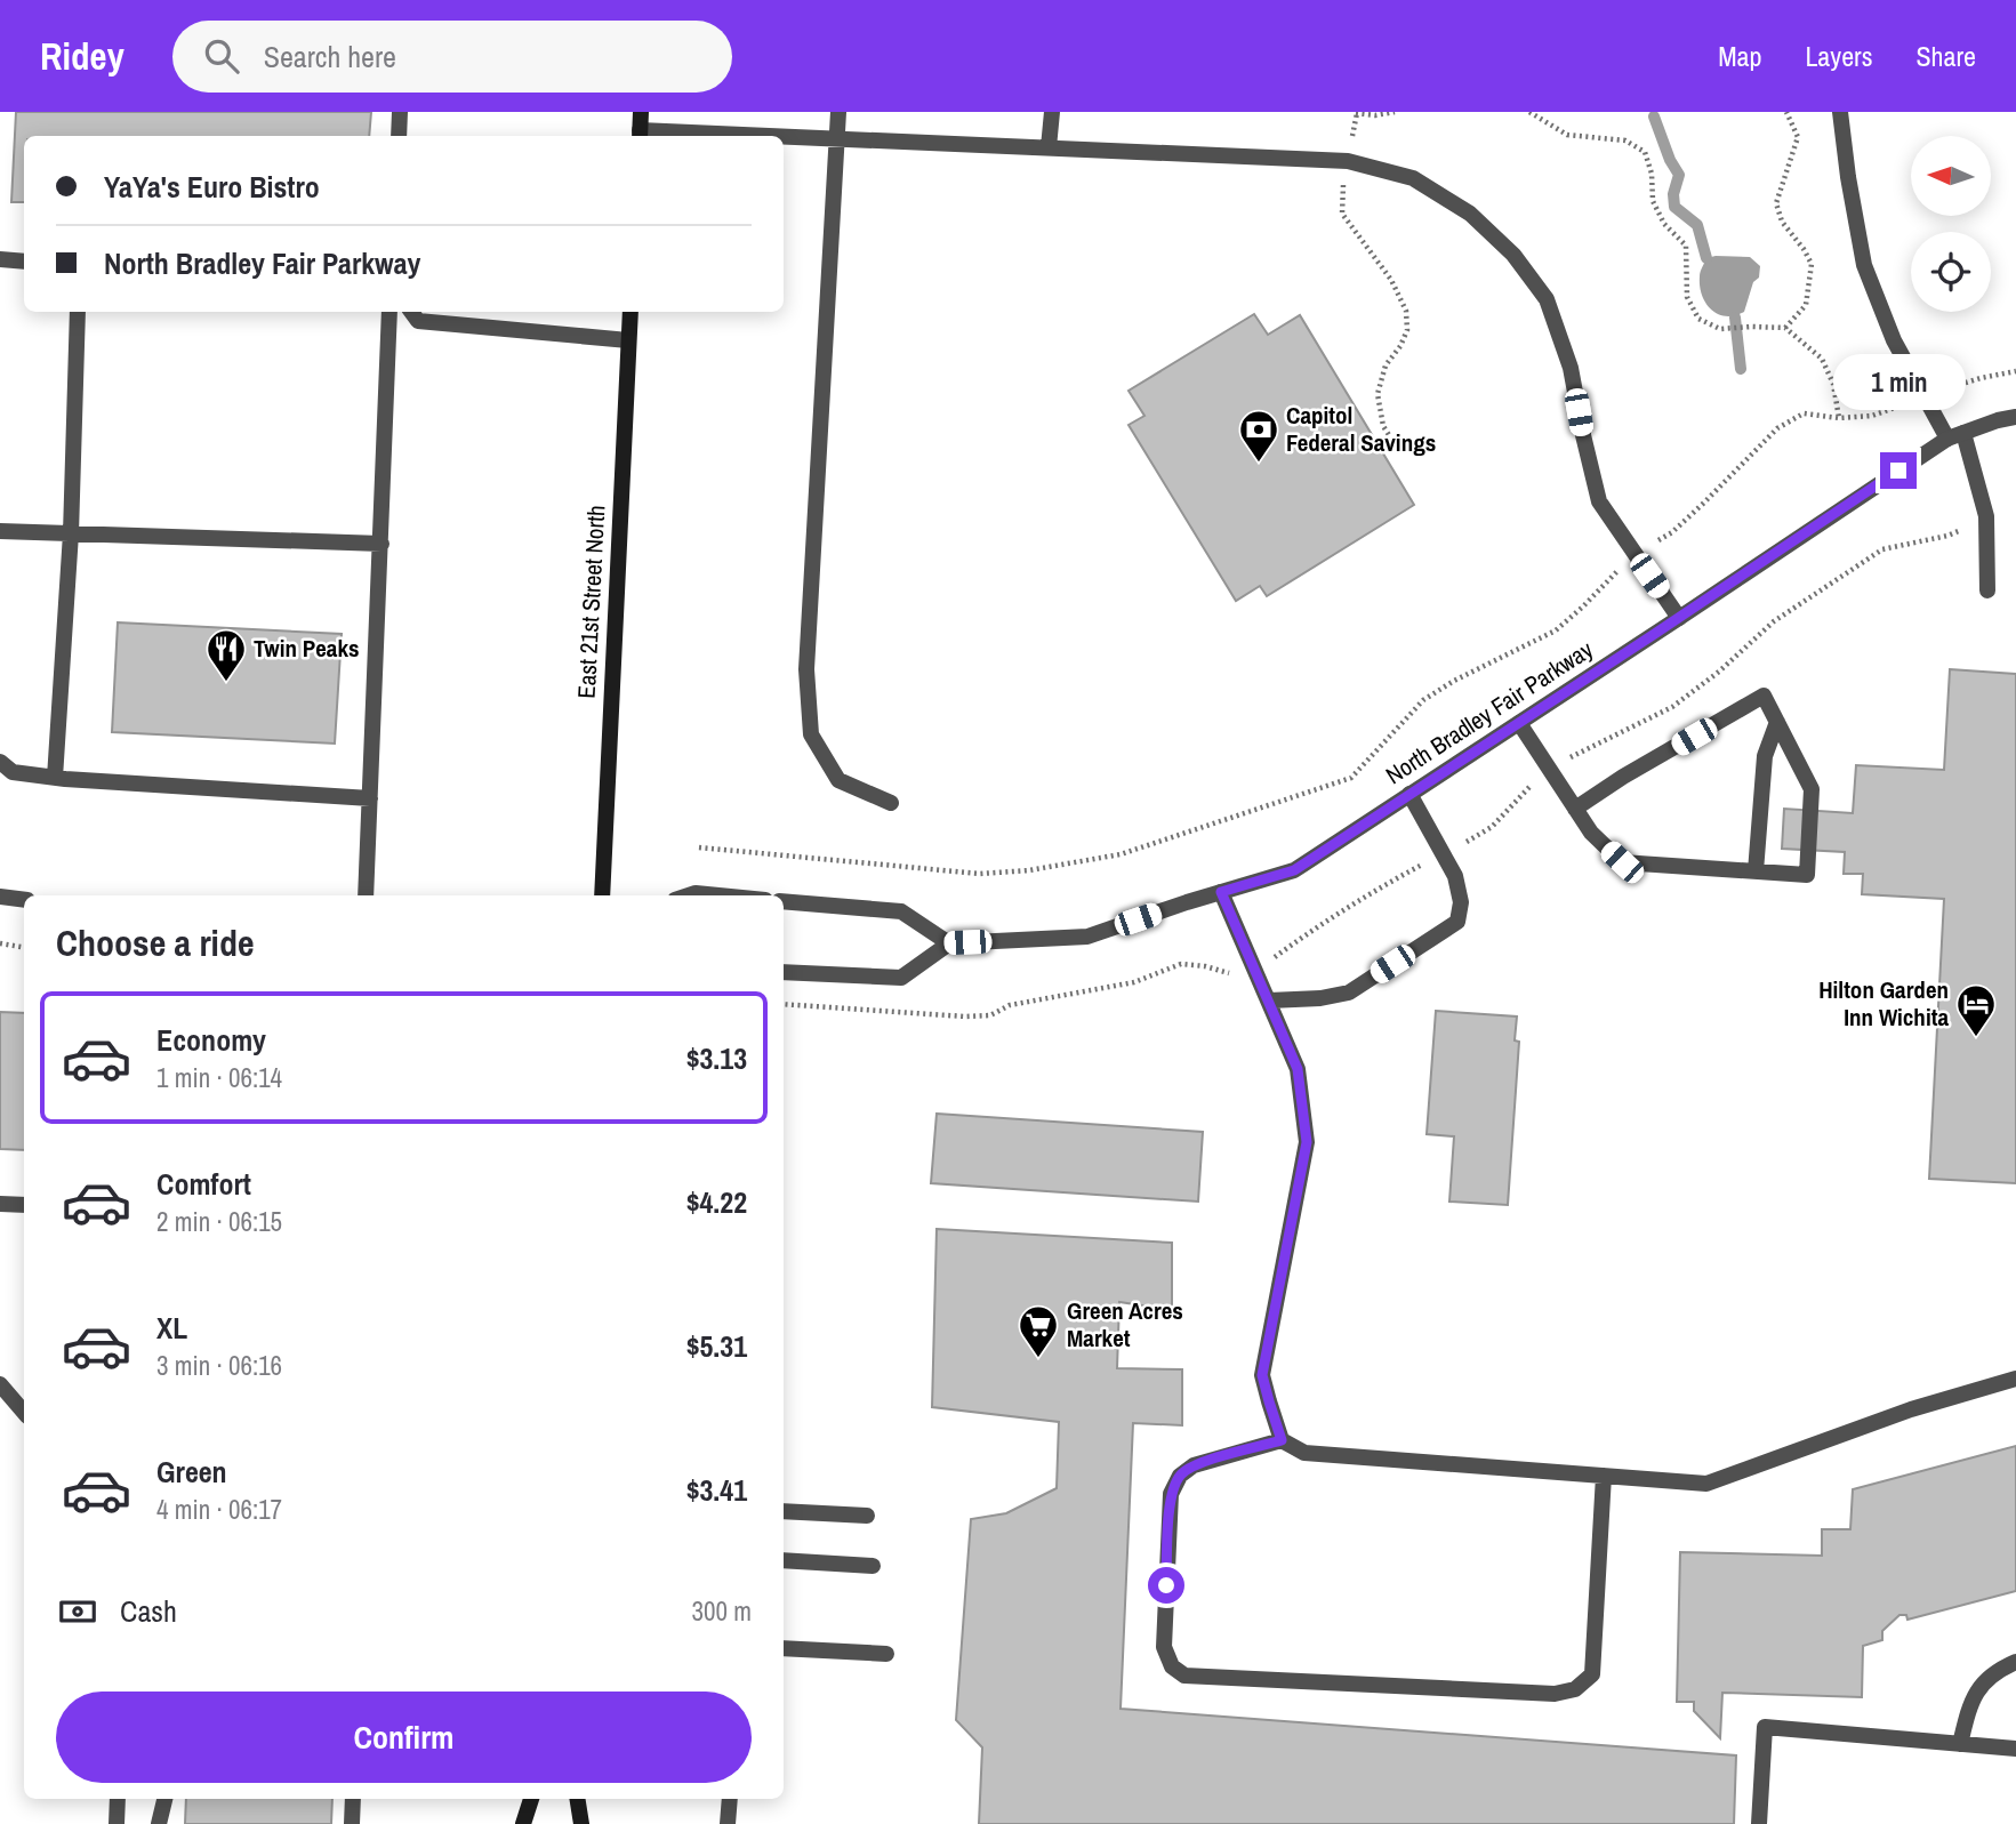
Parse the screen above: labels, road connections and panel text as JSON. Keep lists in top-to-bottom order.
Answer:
{
  "streets": {
    "main road": ["East 21st Street North"],
    "street": ["North Bradley Fair Parkway"]
  },
  "places": {
    "bank": ["Capitol Federal Savings"],
    "restaurant": ["Twin Peaks"],
    "hotel": ["Hilton Garden Inn Wichita"],
    "supermarket": ["Green Acres Market"]
  },
  "north": "left",
  "page": {
    "header": "Ridey",
    "search": "Search here",
    "nav": ["Map", "Layers", "Share"],
    "banner": ["YaYa's Euro Bistro", "North Bradley Fair Parkway"],
    "bubble": "1 min",
    "heading": "Choose a ride",
    "list": [
      {
        "name": "Economy",
        "note": "1 min · 06:14",
        "value": "$3.13"
      },
      {
        "name": "Comfort",
        "note": "2 min · 06:15",
        "value": "$4.22"
      },
      {
        "name": "XL",
        "note": "3 min · 06:16",
        "value": "$5.31"
      },
      {
        "name": "Green",
        "note": "4 min · 06:17",
        "value": "$3.41"
      }
    ],
    "pay": ["Cash", "300 m"],
    "buttons": "Confirm"
  }
}
